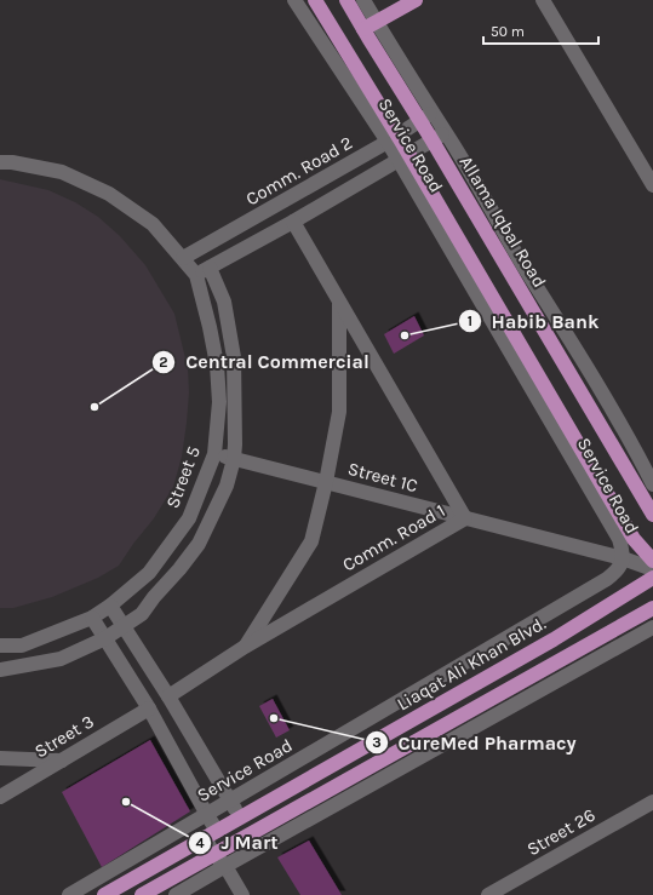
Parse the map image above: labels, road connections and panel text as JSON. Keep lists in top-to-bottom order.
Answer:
{
  "streets": {
    "main road": ["Allama Iqbal Road", "Liaqat Ali Khan Blvd."],
    "street": [
      "Service Road",
      "Comm. Road 2",
      "Street 5",
      "Street 1C",
      "Comm. Road 1",
      "Street 3",
      "Street 26"
    ]
  },
  "crossings": [
    ["Service Road", "Comm. Road 2"],
    ["Service Road", "Allama Iqbal Road"],
    ["Service Road", "Street 1C"],
    ["Comm. Road 2", "Allama Iqbal Road"],
    ["Comm. Road 2", "Street 5"],
    ["Street 5", "Street 1C"],
    ["Street 1C", "Comm. Road 1"]
  ],
  "places": [
    "Habib Bank",
    "Central Commercial",
    "CureMed Pharmacy",
    "J Mart"
  ],
  "scale_bar": "50 m"
}
